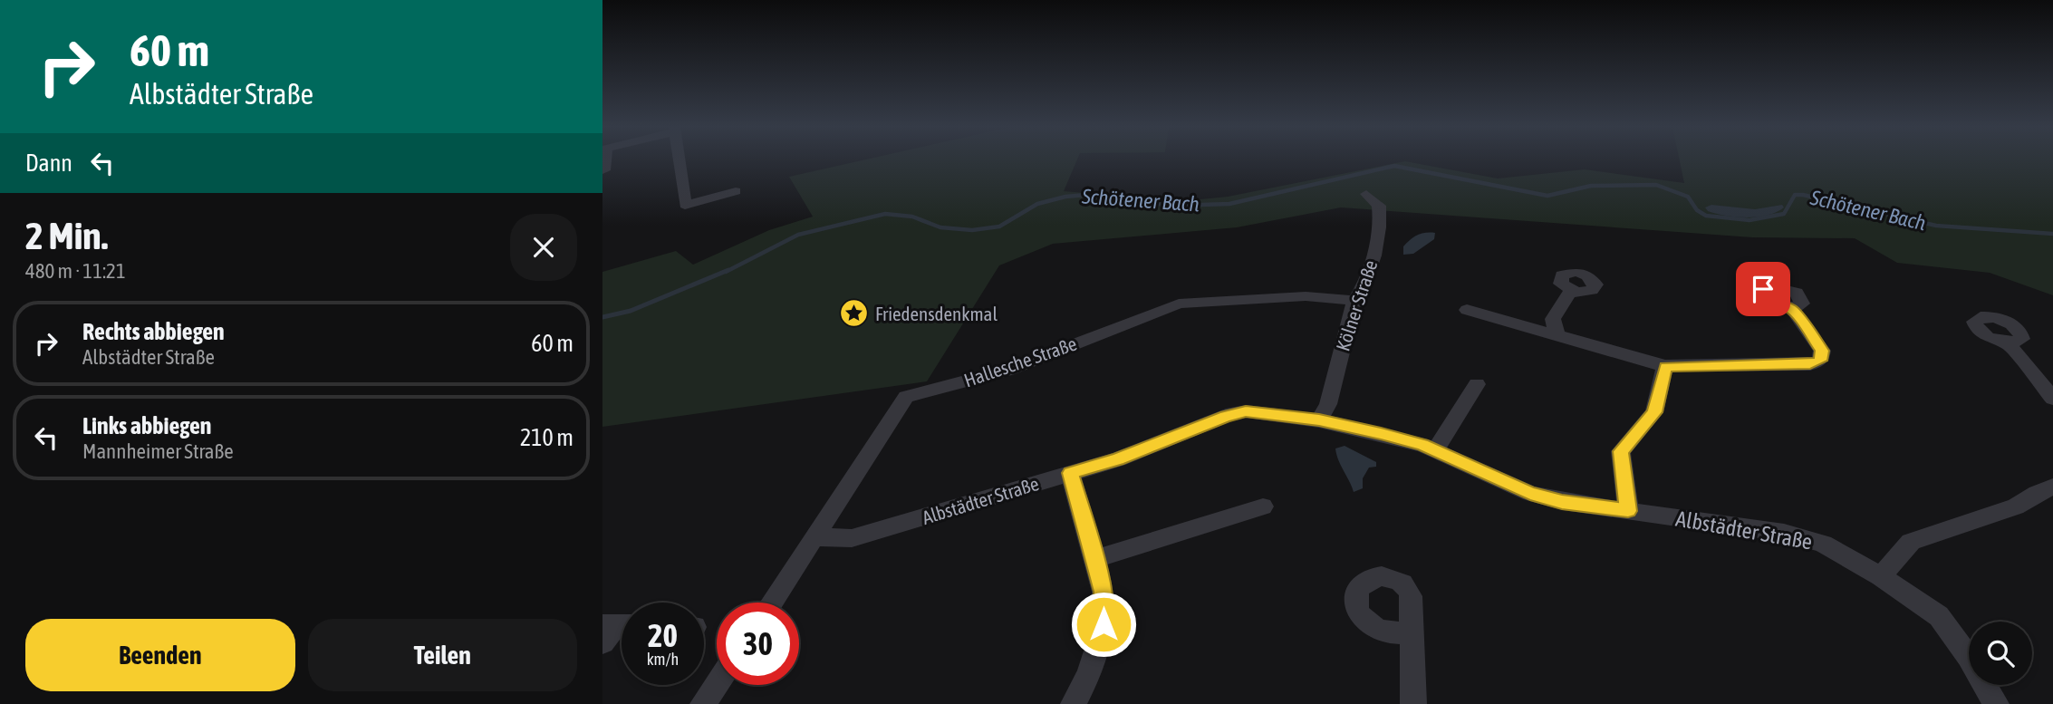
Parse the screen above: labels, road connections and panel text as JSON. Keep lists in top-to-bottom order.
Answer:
{
  "streets": {
    "street": ["Kölner Straße", "Hallesche Straße", "Albstädter Straße"]
  },
  "crossings": [
    ["Kölner Straße", "Hallesche Straße"],
    ["Kölner Straße", "Albstädter Straße"],
    ["Hallesche Straße", "Albstädter Straße"]
  ],
  "water": ["Schötener Bach"],
  "places": {
    "place": ["Friedensdenkmal"]
  },
  "page": {
    "turn": ["60 m", "Albstädter Straße"],
    "then": "Dann",
    "heading": ["2 Min.", "480 m · 11:21"],
    "list": [
      {
        "name": "Rechts abbiegen",
        "note": "Albstädter Straße",
        "value": "60 m"
      },
      {
        "name": "Links abbiegen",
        "note": "Mannheimer Straße",
        "value": "210 m"
      }
    ],
    "speed": "20 km/h",
    "limit": "30",
    "buttons": ["Beenden", "Teilen"]
  }
}
